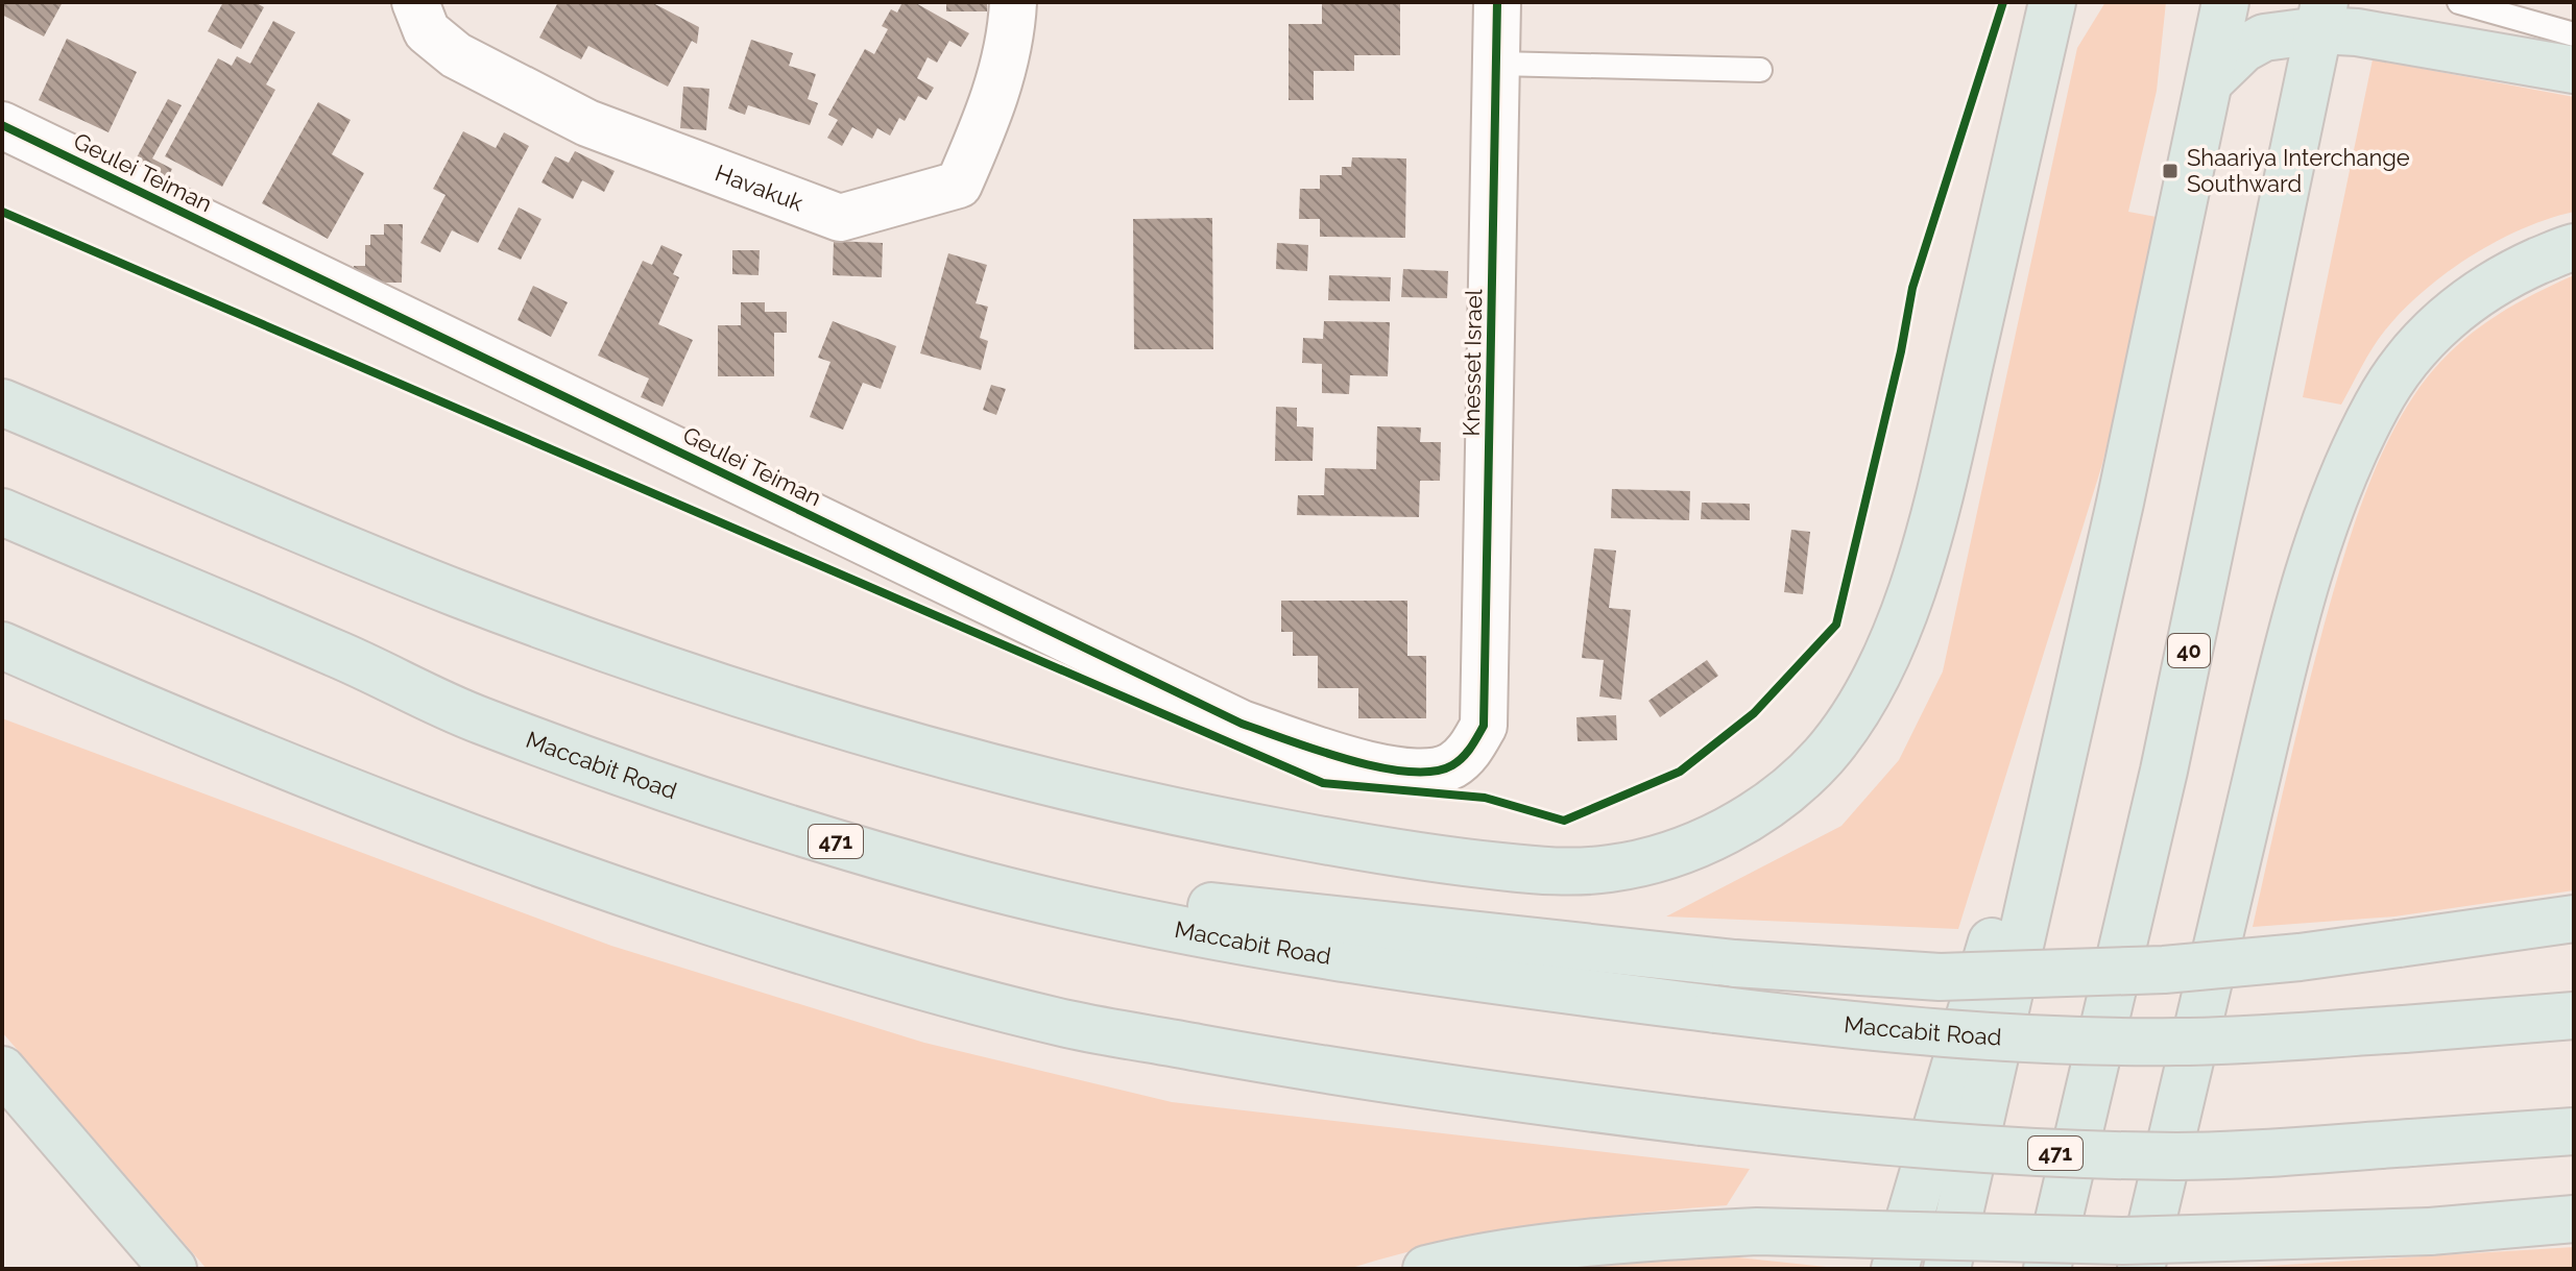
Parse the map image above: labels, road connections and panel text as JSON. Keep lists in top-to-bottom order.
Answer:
{
  "streets": {
    "highway": ["40", "Maccabit Road", "471"],
    "street": ["Geulei Teiman", "Havakuk", "Knesset Israel"]
  },
  "crossings": [
    ["Geulei Teiman", "Knesset Israel"]
  ],
  "places": {
    "transit": ["Shaariya Interchange Southward"]
  }
}
